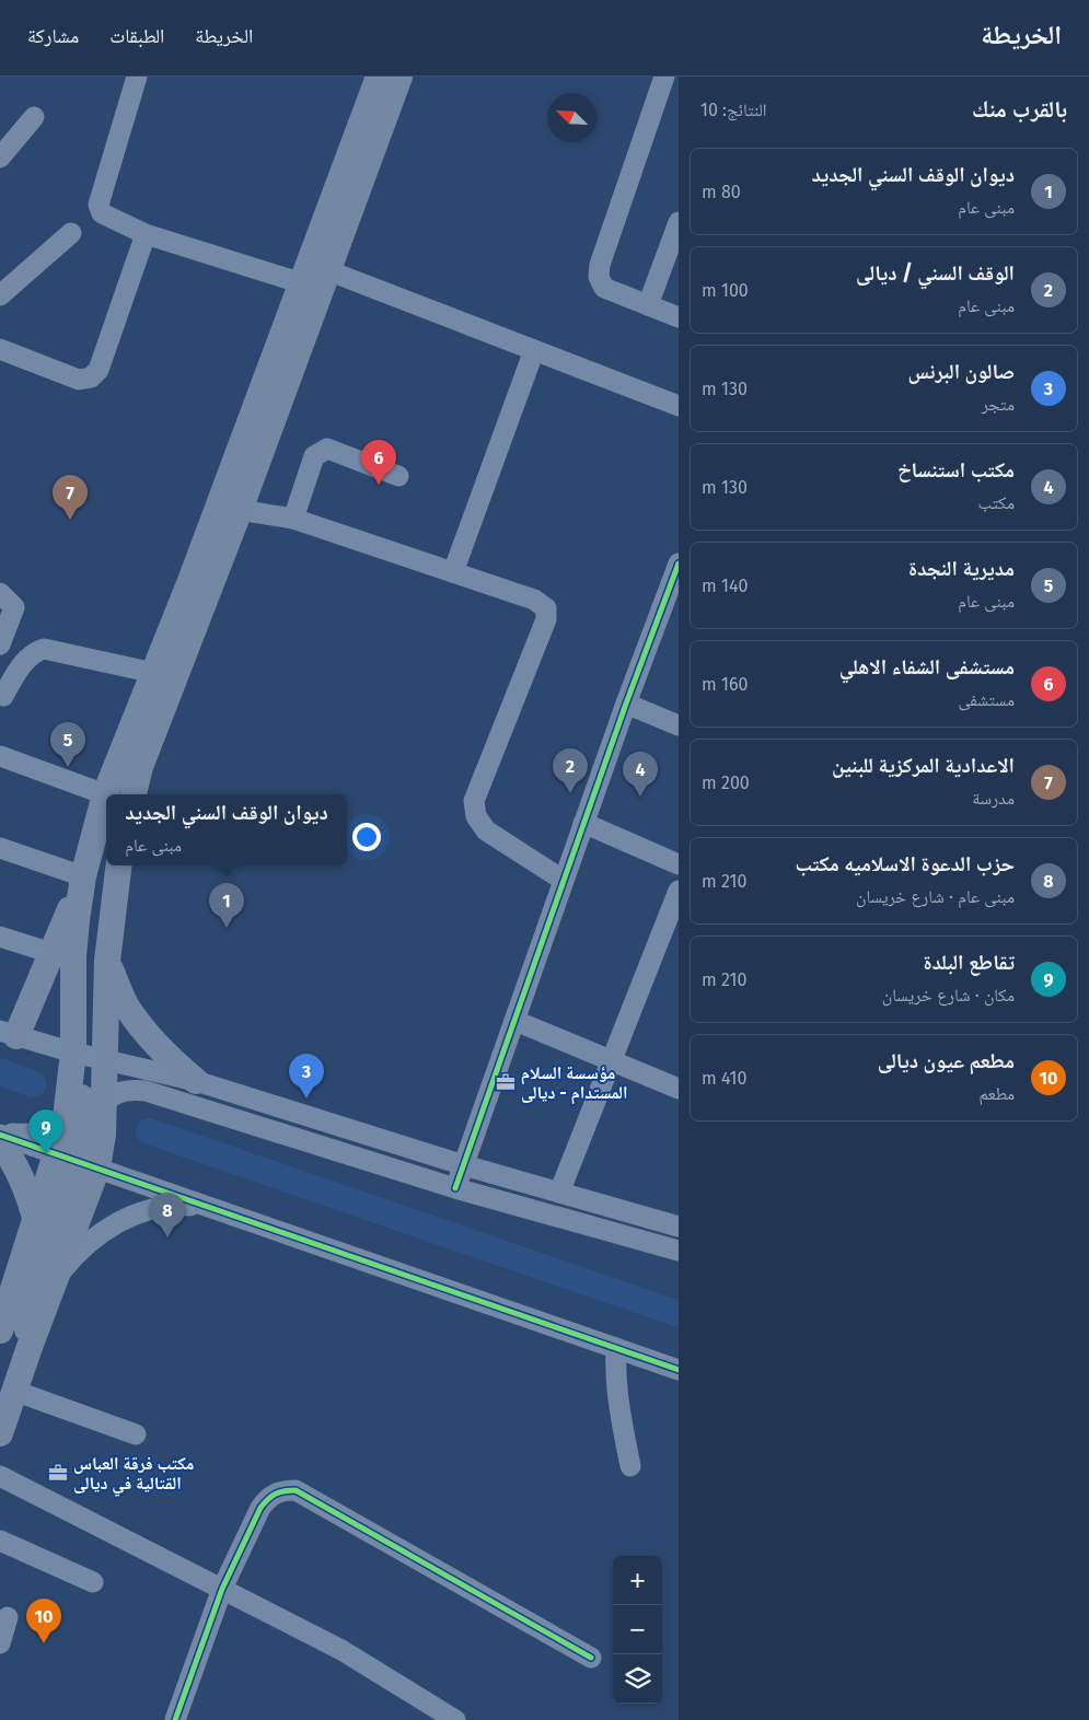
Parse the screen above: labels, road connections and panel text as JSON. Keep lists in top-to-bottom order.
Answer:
{
  "places": {
    "office": ["مؤسسة السلام المستدام - ديالى", "مكتب فرقة العباس القتالية في ديالى"]
  },
  "north": "top left",
  "page": {
    "header": "الخريطة",
    "nav": ["الخريطة", "الطبقات", "مشاركة"],
    "heading": ["بالقرب منك", "النتائج: 10"],
    "list": [
      {
        "mark": "1",
        "name": "ديوان الوقف السني الجديد",
        "note": "مبنى عام",
        "value": "80 m"
      },
      {
        "mark": "2",
        "name": "الوقف السني / ديالى",
        "note": "مبنى عام",
        "value": "100 m"
      },
      {
        "mark": "3",
        "name": "صالون البرنس",
        "note": "متجر",
        "value": "130 m"
      },
      {
        "mark": "4",
        "name": "مكتب استنساخ",
        "note": "مكتب",
        "value": "130 m"
      },
      {
        "mark": "5",
        "name": "مديرية النجدة",
        "note": "مبنى عام",
        "value": "140 m"
      },
      {
        "mark": "6",
        "name": "مستشفى الشفاء الاهلي",
        "note": "مستشفى",
        "value": "160 m"
      },
      {
        "mark": "7",
        "name": "الاعدادية المركزية للبنين",
        "note": "مدرسة",
        "value": "200 m"
      },
      {
        "mark": "8",
        "name": "حزب الدعوة الاسلاميه مكتب",
        "note": "مبنى عام · شارع خريسان",
        "value": "210 m"
      },
      {
        "mark": "9",
        "name": "تقاطع البلدة",
        "note": "مكان · شارع خريسان",
        "value": "210 m"
      },
      {
        "mark": "10",
        "name": "مطعم عيون ديالى",
        "note": "مطعم",
        "value": "410 m"
      }
    ],
    "pins": [
      "6",
      "7",
      "5",
      "2",
      "4",
      "1",
      "3",
      "9",
      "8",
      "10"
    ],
    "popup": ["ديوان الوقف السني الجديد", "مبنى عام"],
    "map_buttons": ["+", "−"]
  }
}
